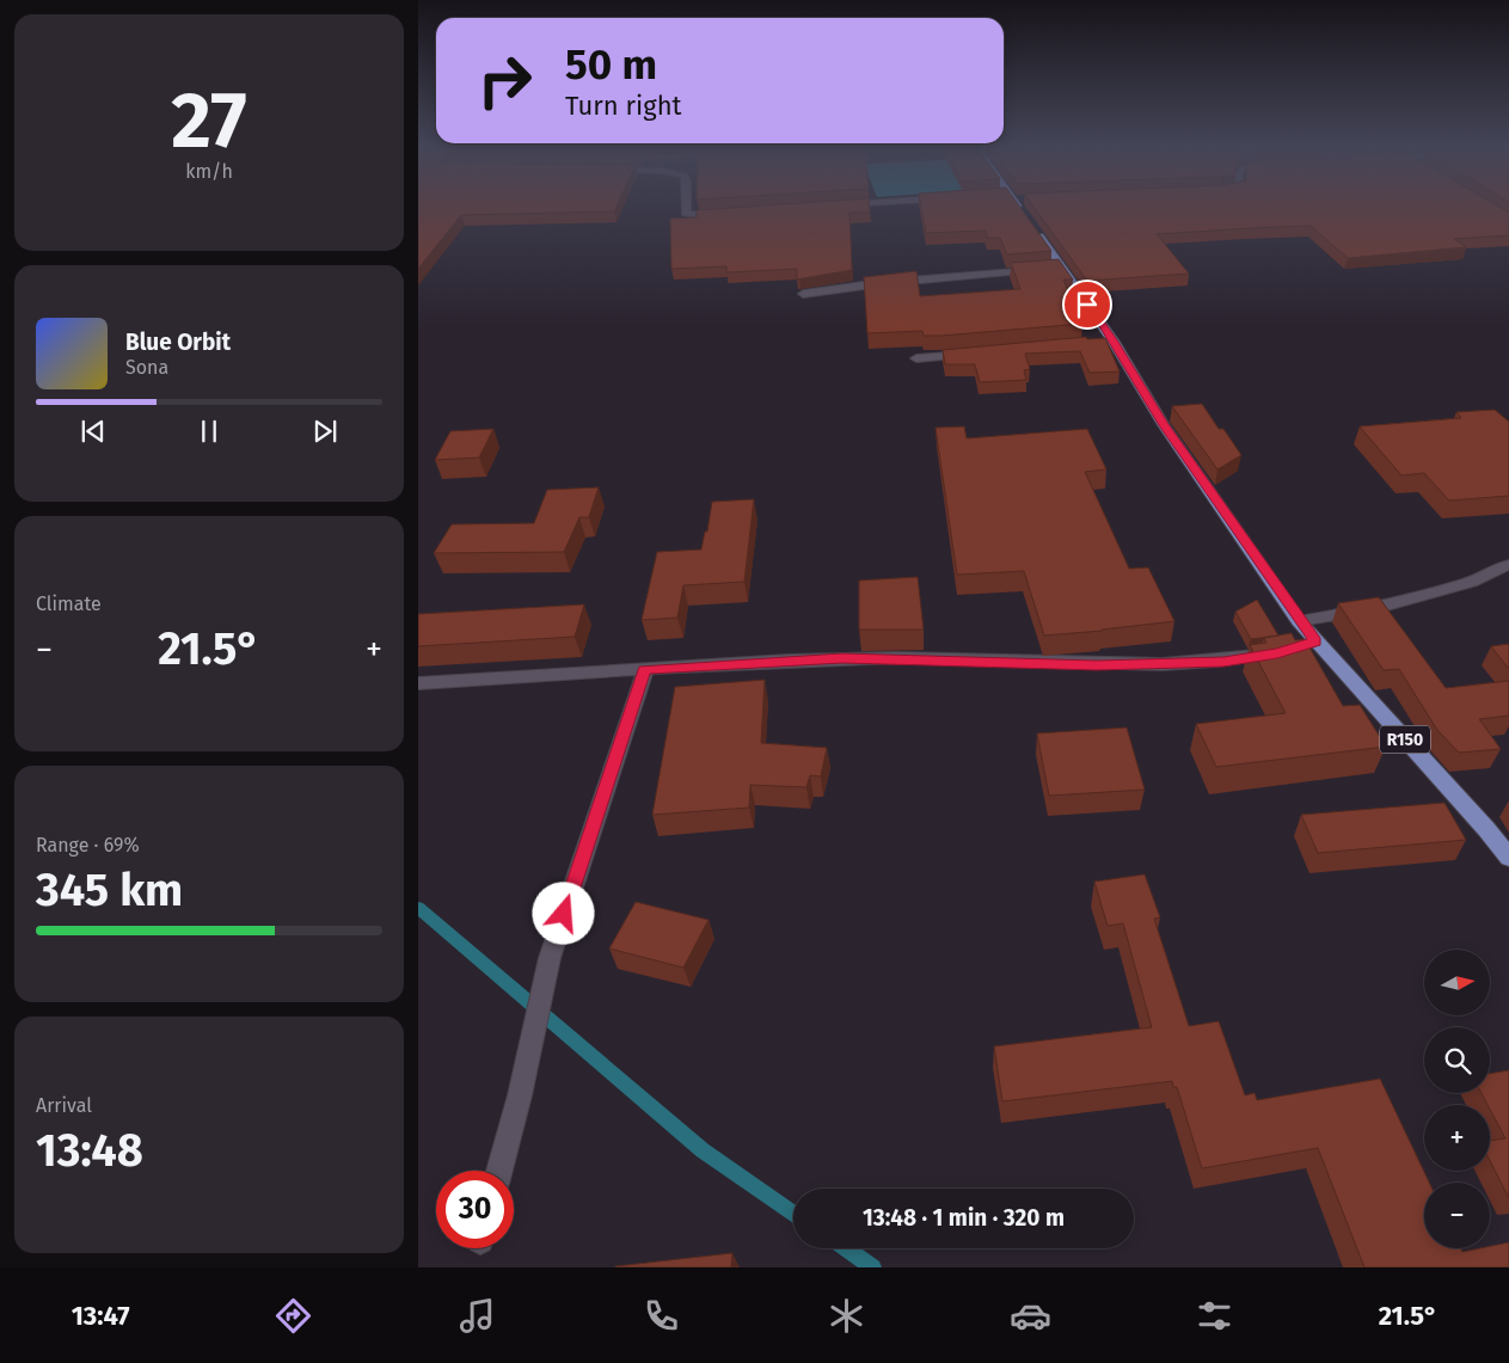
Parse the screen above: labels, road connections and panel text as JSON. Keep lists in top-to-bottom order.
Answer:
{
  "streets": {
    "main road": ["R150"]
  },
  "north": "right",
  "page": {
    "tile": [
      ["27", "km/h"],
      "Climate",
      ["Range · 69%", "345 km"],
      ["Arrival", "13:48"]
    ],
    "turn": ["50 m", "Turn right"],
    "song": ["Blue Orbit", "Sona"],
    "heat": ["−", "21.5°", "+"],
    "map_buttons": ["+", "−"],
    "limit": "30",
    "trip": "13:48 · 1 min · 320 m",
    "tabs": ["13:47", "21.5°"]
  }
}
